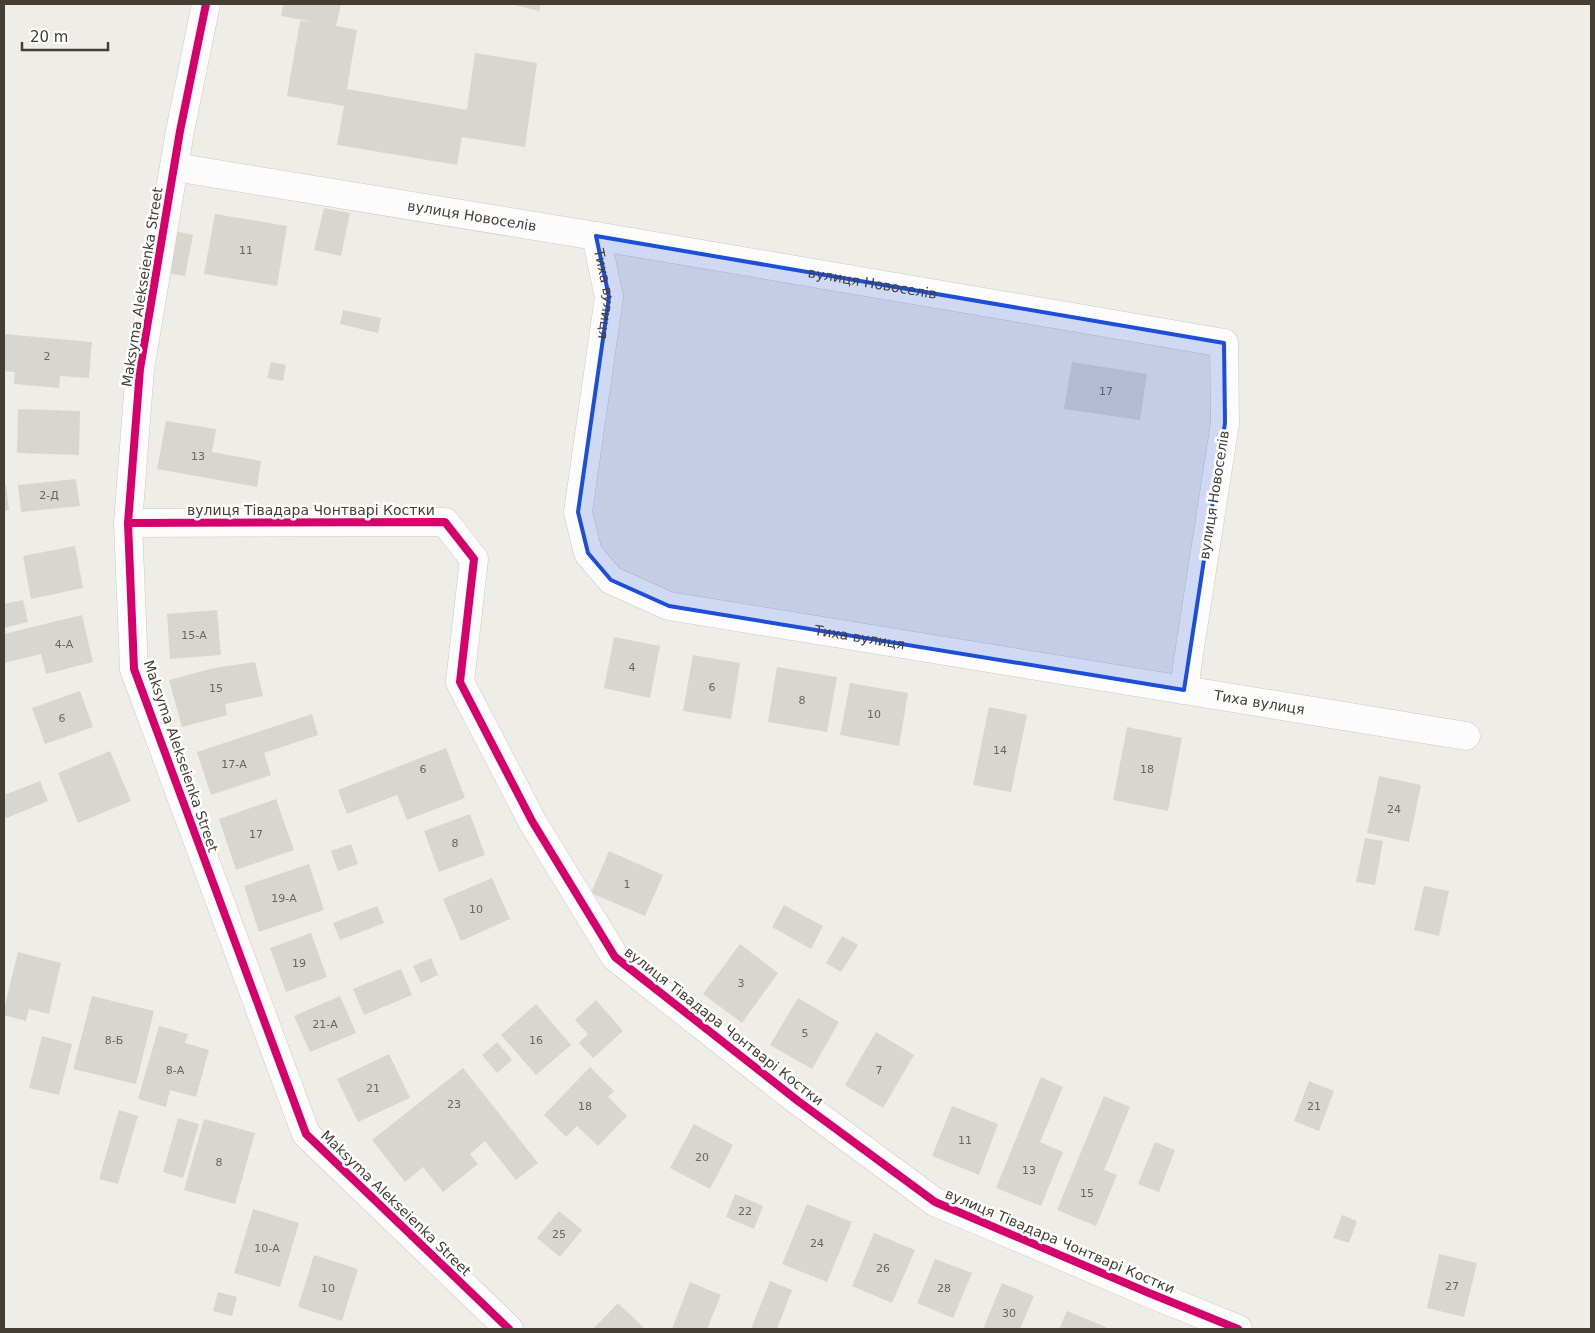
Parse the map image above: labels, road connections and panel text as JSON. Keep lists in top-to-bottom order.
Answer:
{
  "streets": {
    "street": [
      "вулиця Новоселів",
      "Maksyma Alekseienka Street",
      "Тиха вулиця",
      "вулиця Тівадара Чонтварі Костки"
    ]
  },
  "crossings": [
    ["вулиця Новоселів", "Maksyma Alekseienka Street"],
    ["вулиця Новоселів", "Тиха вулиця"],
    ["Maksyma Alekseienka Street", "вулиця Тівадара Чонтварі Костки"]
  ],
  "house_numbers": [
    "11",
    "2",
    "17",
    "13",
    "2-Д",
    "15-А",
    "4-А",
    "4",
    "6",
    "15",
    "8",
    "10",
    "6",
    "14",
    "17-А",
    "6",
    "18",
    "24",
    "17",
    "8",
    "1",
    "19-А",
    "10",
    "19",
    "3",
    "21-А",
    "5",
    "8-Б",
    "16",
    "8-А",
    "7",
    "21",
    "23",
    "18",
    "21",
    "11",
    "20",
    "8",
    "13",
    "15",
    "22",
    "25",
    "24",
    "10-А",
    "26",
    "27",
    "10",
    "28",
    "30"
  ],
  "scale_bar": "20 m"
}
